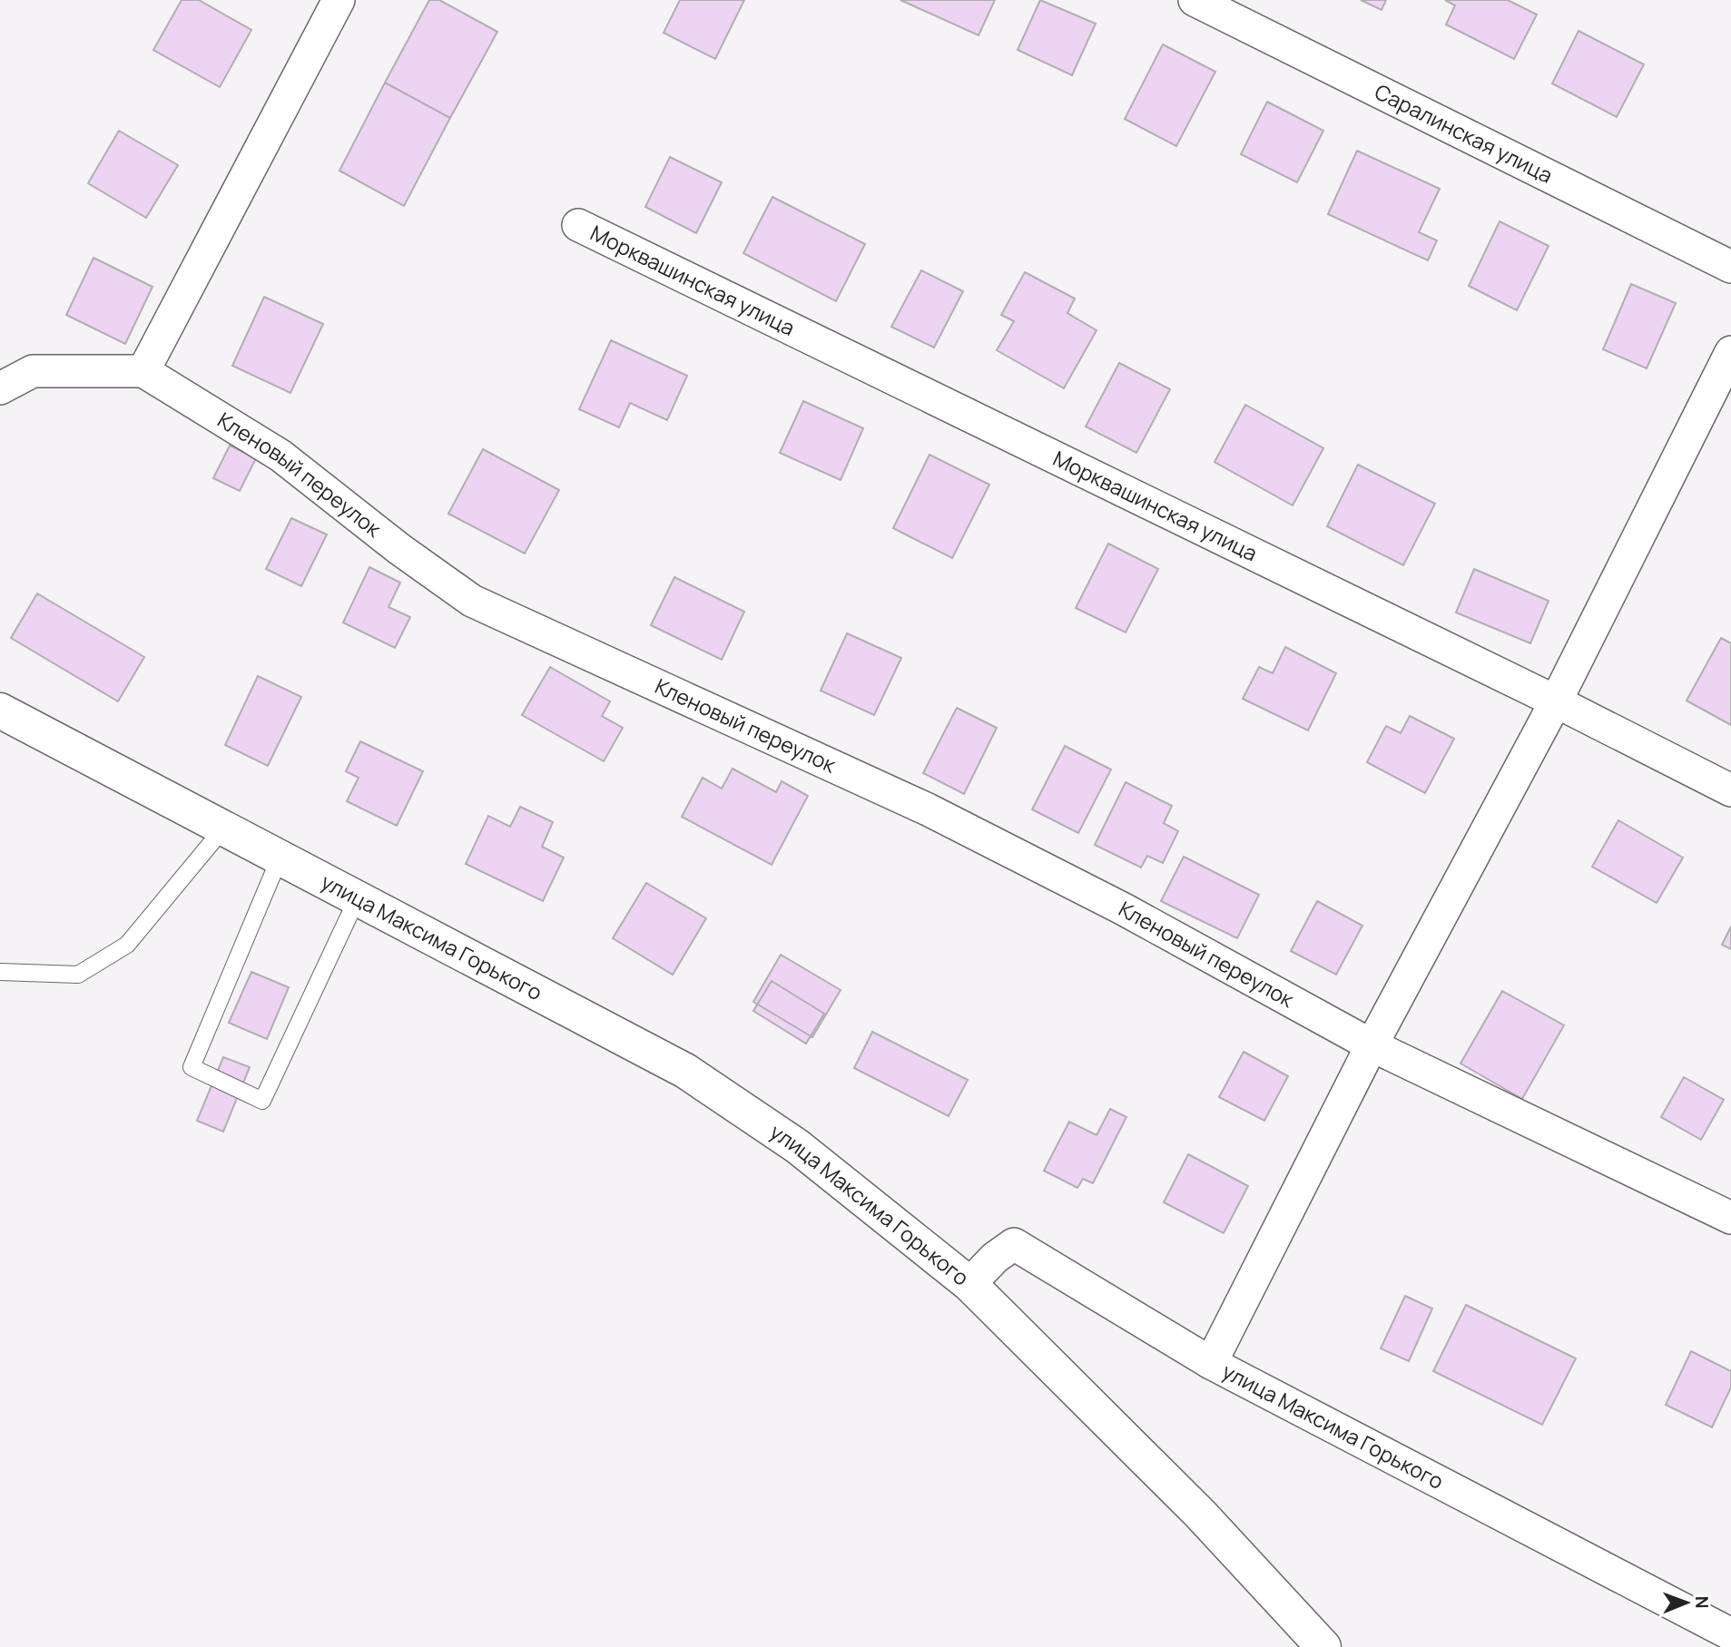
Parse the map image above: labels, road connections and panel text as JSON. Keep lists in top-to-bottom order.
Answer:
{
  "streets": {
    "street": [
      "Саралинская улица",
      "Морквашинская улица",
      "Кленовый переулок",
      "улица Максима Горького"
    ]
  },
  "north": "right"
}
